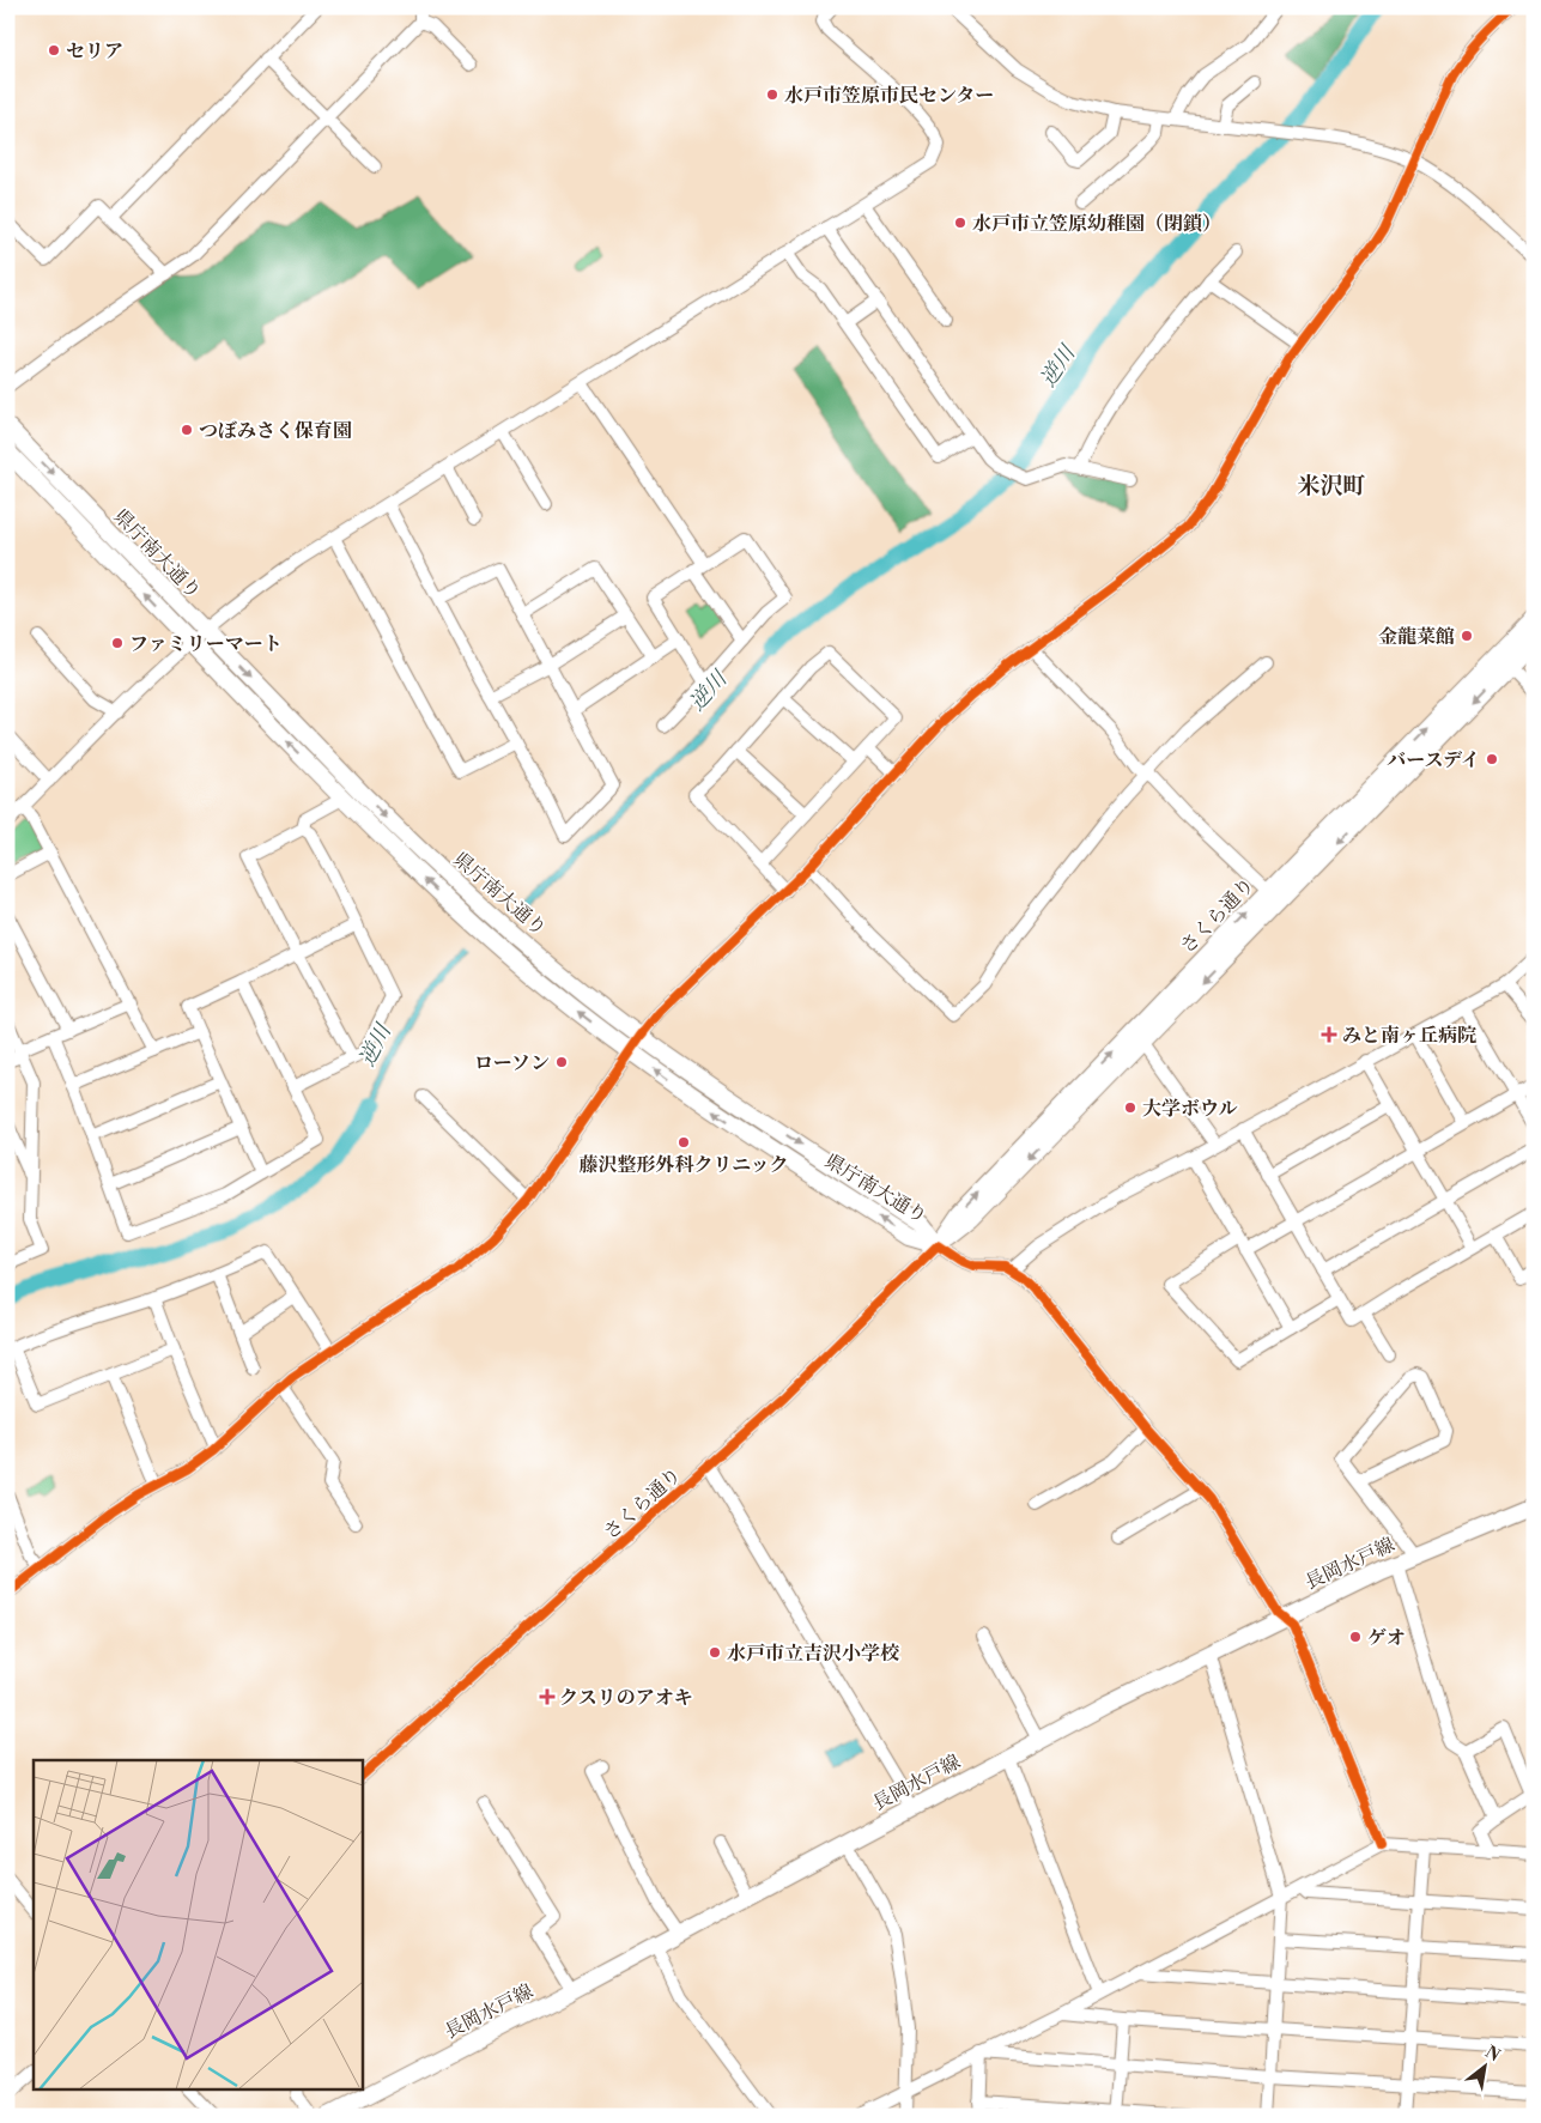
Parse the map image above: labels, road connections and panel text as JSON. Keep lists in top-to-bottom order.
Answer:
{
  "streets": {
    "main road": ["県庁南大通り", "さくら通り", "長岡水戸線"]
  },
  "crossings": [
    ["県庁南大通り", "さくら通り"]
  ],
  "districts": ["米沢町"],
  "water": ["逆川"],
  "places": {
    "other": [
      "セリア",
      "水戸市笠原市民センター",
      "水戸市立笠原幼稚園（閉鎖）",
      "つぼみさく保育園",
      "金龍菜館",
      "ファミリーマート",
      "バースデイ",
      "ローソン",
      "大学ボウル",
      "藤沢整形外科クリニック",
      "ゲオ",
      "水戸市立吉沢小学校"
    ],
    "health": ["みと南ヶ丘病院", "クスリのアオキ"]
  },
  "north": "top right"
}
